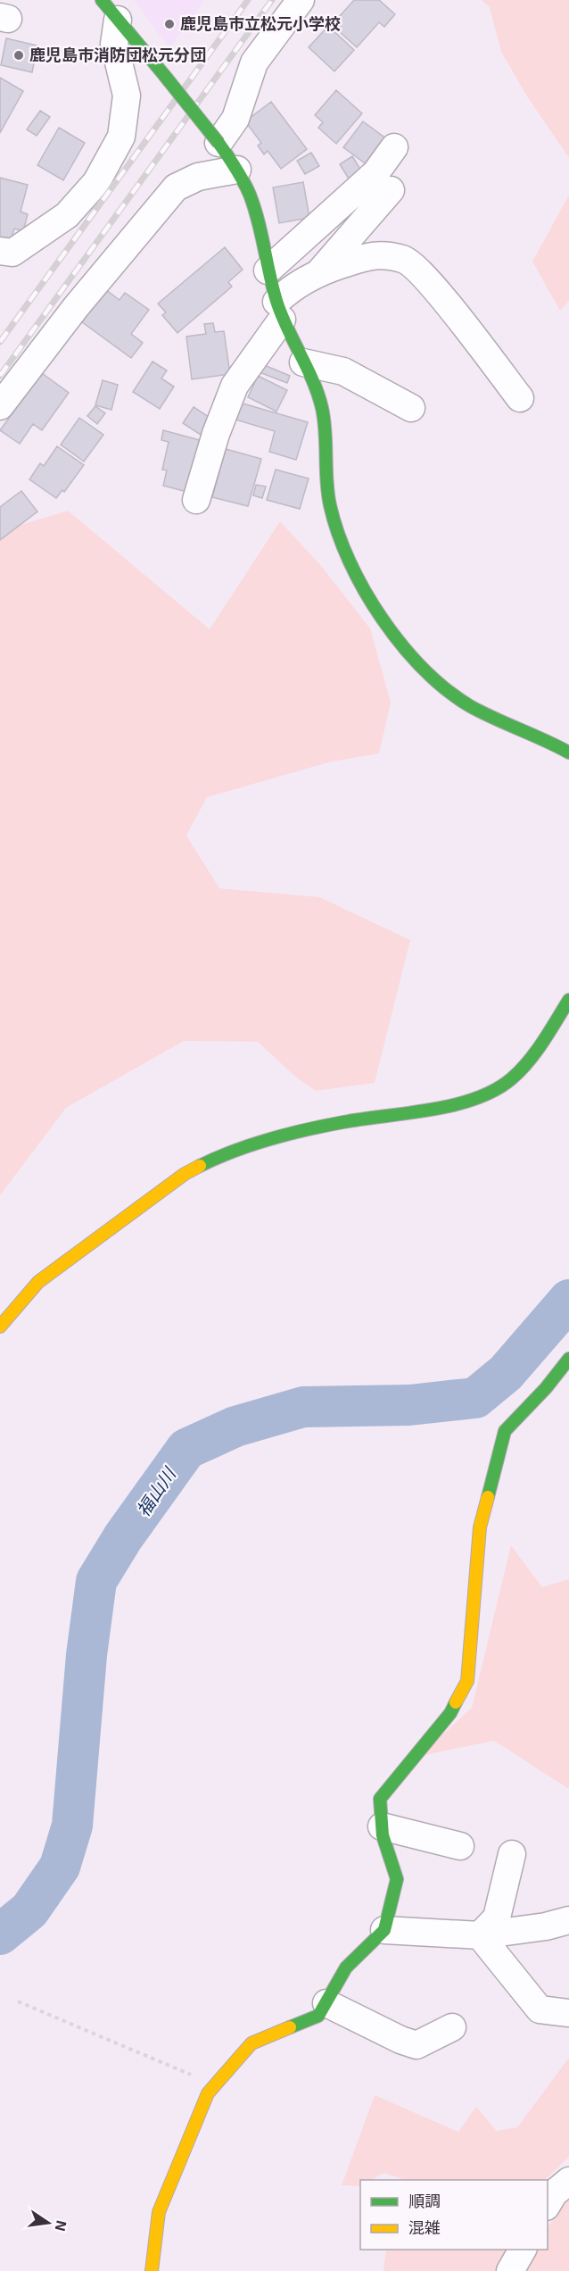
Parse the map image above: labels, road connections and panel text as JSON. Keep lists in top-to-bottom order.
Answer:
{
  "water": ["福山川"],
  "places": ["鹿児島市立松元小学校", "鹿児島市消防団松元分団"],
  "legend": ["順調", "混雑"],
  "north": "right"
}
